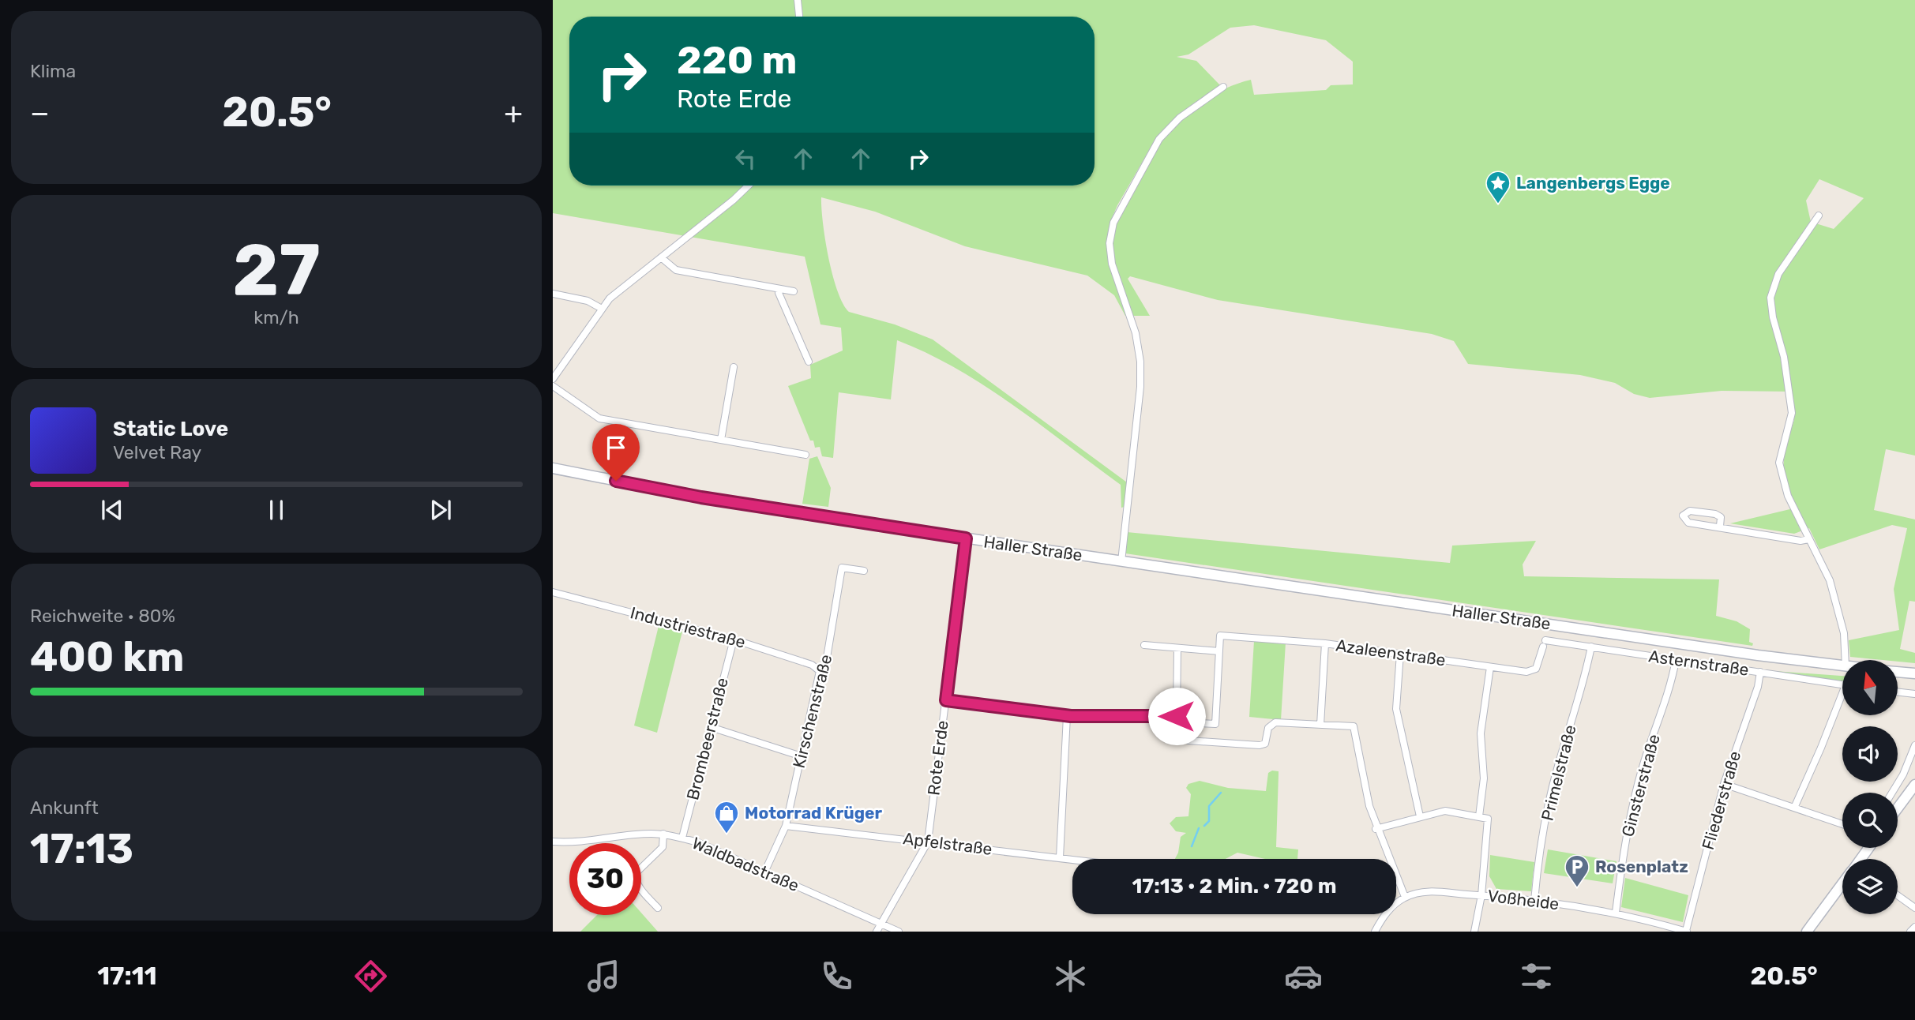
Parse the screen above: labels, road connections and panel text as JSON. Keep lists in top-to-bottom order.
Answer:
{
  "streets": {
    "main road": ["Haller Straße"],
    "street": [
      "Industriestraße",
      "Azaleenstraße",
      "Asternstraße",
      "Kirschenstraße",
      "Brombeerstraße",
      "Rote Erde",
      "Primelstraße",
      "Ginsterstraße",
      "Fliederstraße",
      "Apfelstraße",
      "Waldbadstraße",
      "Voßheide"
    ]
  },
  "crossings": [
    ["Haller Straße", "Rote Erde"],
    ["Industriestraße", "Kirschenstraße"],
    ["Industriestraße", "Brombeerstraße"],
    ["Azaleenstraße", "Asternstraße"],
    ["Asternstraße", "Primelstraße"],
    ["Asternstraße", "Ginsterstraße"],
    ["Asternstraße", "Fliederstraße"],
    ["Kirschenstraße", "Apfelstraße"],
    ["Kirschenstraße", "Waldbadstraße"],
    ["Brombeerstraße", "Waldbadstraße"],
    ["Rote Erde", "Apfelstraße"],
    ["Rote Erde", "Waldbadstraße"],
    ["Primelstraße", "Voßheide"],
    ["Ginsterstraße", "Voßheide"],
    ["Fliederstraße", "Voßheide"]
  ],
  "places": {
    "place": ["Langenbergs Egge"],
    "shop": ["Motorrad Krüger"],
    "parking": ["Rosenplatz"]
  },
  "north": "top",
  "page": {
    "tile": [
      "Klima",
      ["27", "km/h"],
      ["Reichweite · 80%", "400 km"],
      ["Ankunft", "17:13"]
    ],
    "turn": ["220 m", "Rote Erde"],
    "heat": ["−", "20.5°", "+"],
    "song": ["Static Love", "Velvet Ray"],
    "limit": "30",
    "trip": "17:13 · 2 Min. · 720 m",
    "tabs": ["17:11", "20.5°"]
  }
}
